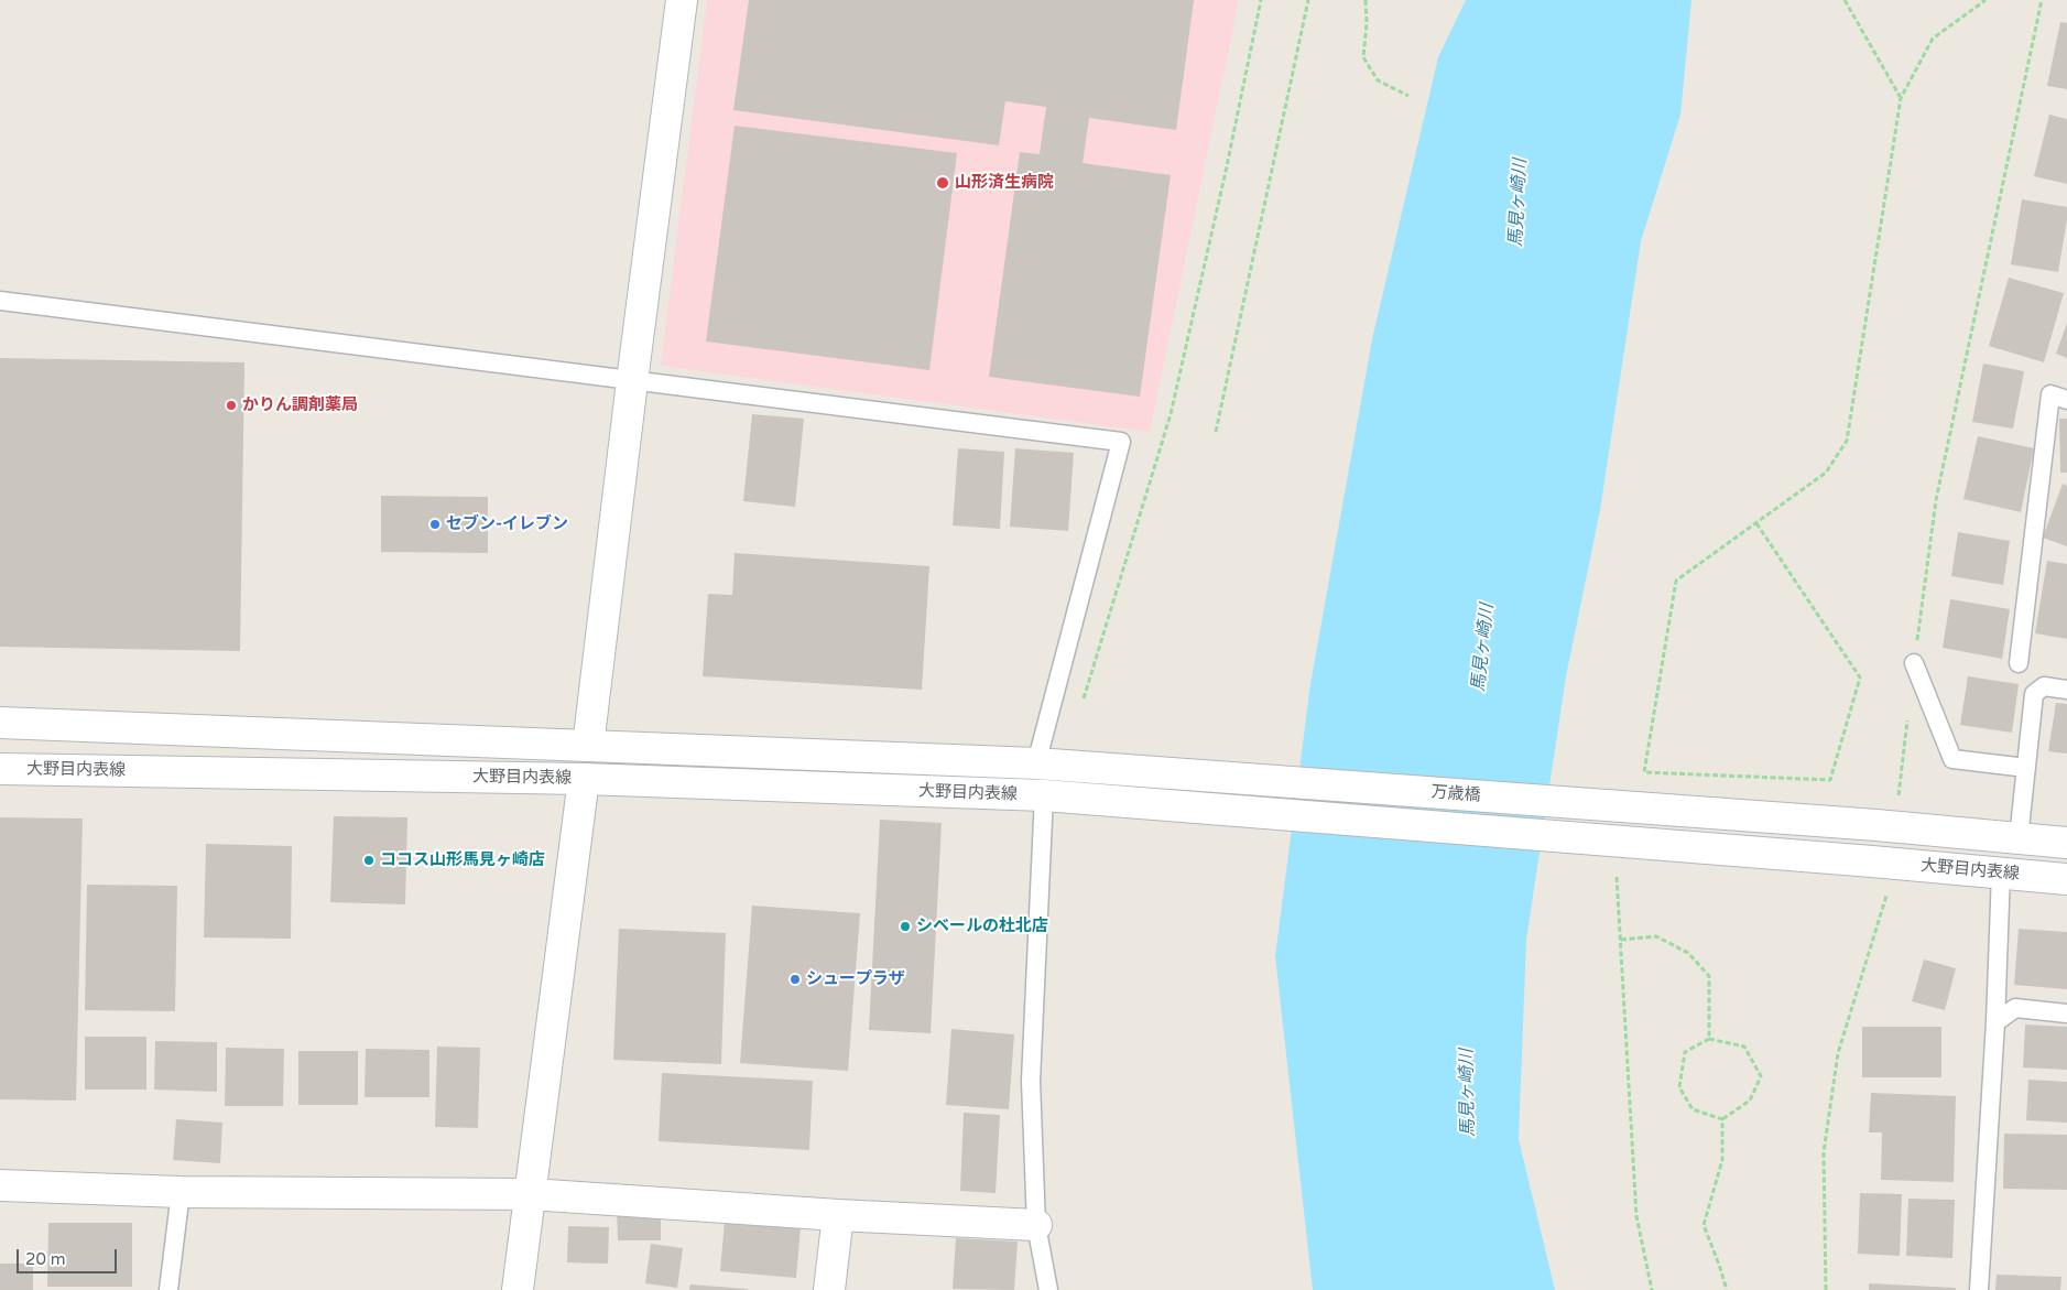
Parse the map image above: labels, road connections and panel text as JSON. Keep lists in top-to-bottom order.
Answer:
{
  "streets": {
    "main road": ["大野目内表線", "万歳橋"]
  },
  "crossings": [
    ["大野目内表線", "万歳橋"]
  ],
  "water": ["馬見ヶ崎川"],
  "places": [
    "山形済生病院",
    "かりん調剤薬局",
    "セブン-イレブン",
    "ココス山形馬見ヶ崎店",
    "シベールの杜北店",
    "シュープラザ"
  ],
  "scale_bar": "20 m"
}
